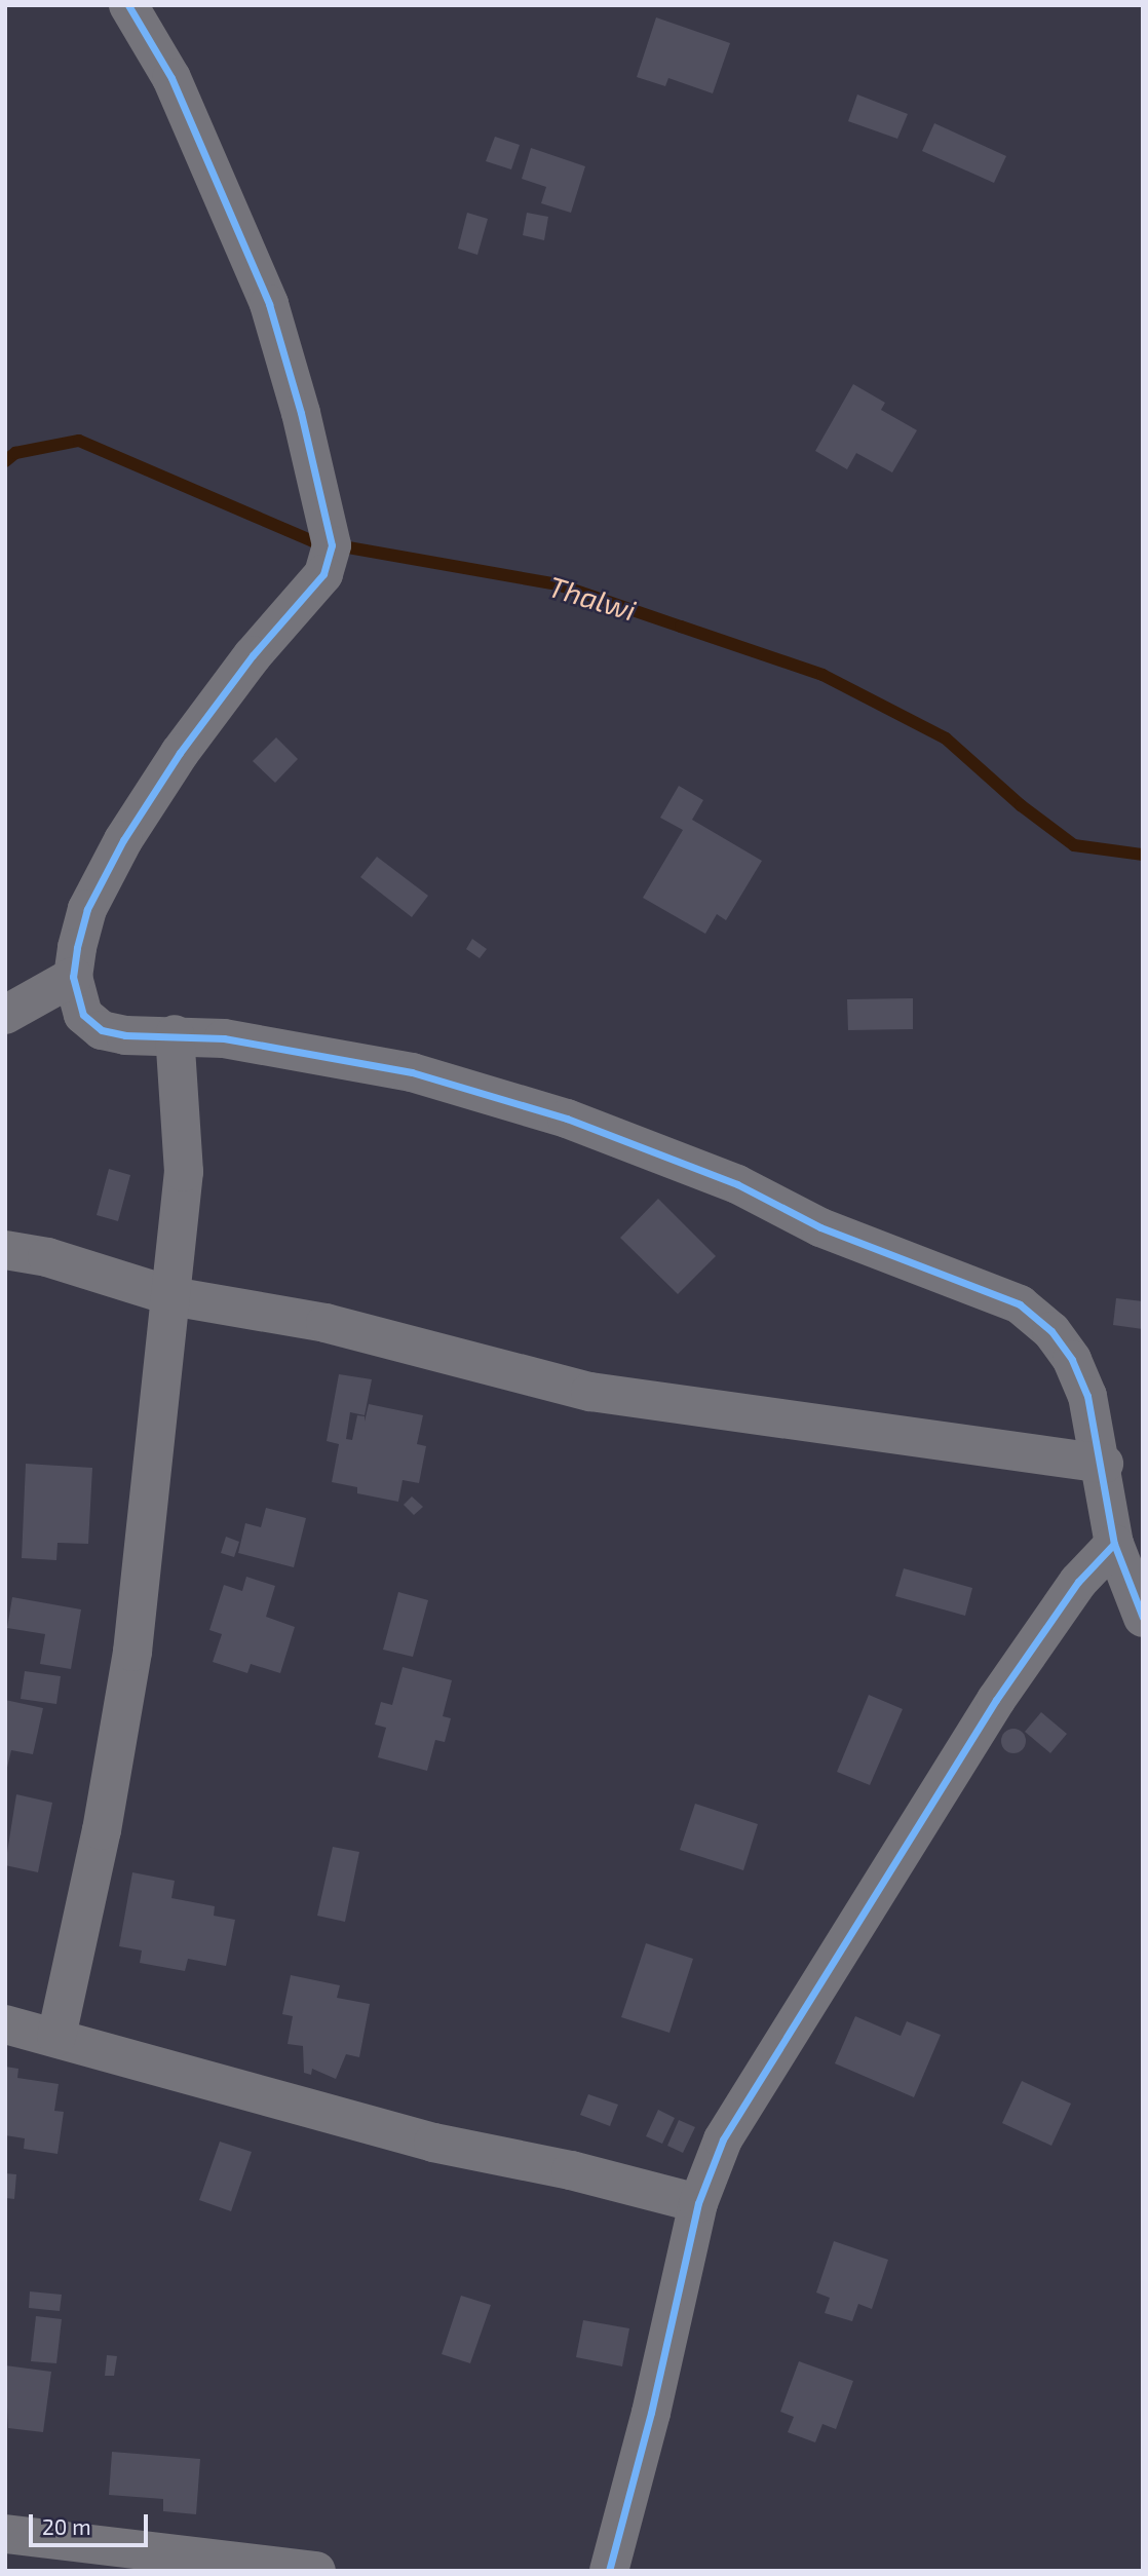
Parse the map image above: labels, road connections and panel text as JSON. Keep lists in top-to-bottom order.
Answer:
{
  "water": ["Thalwi"],
  "scale_bar": "20 m"
}
